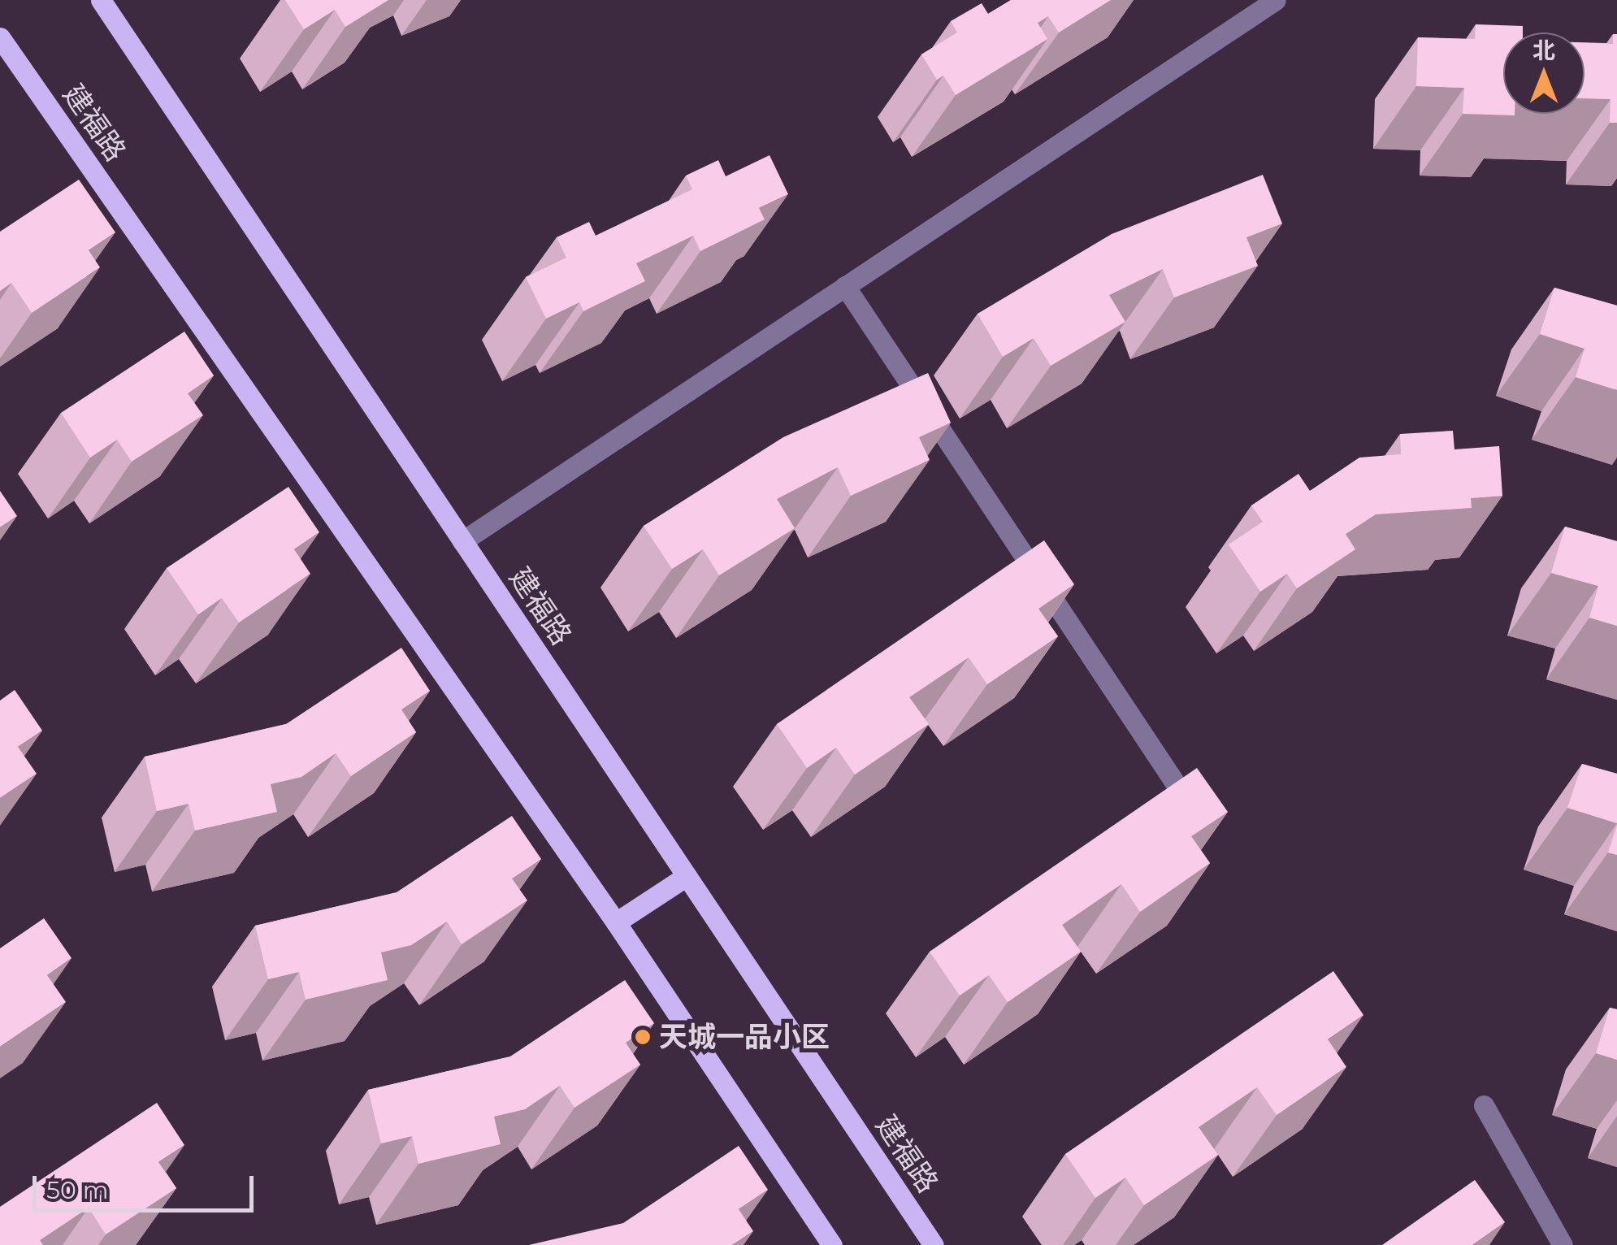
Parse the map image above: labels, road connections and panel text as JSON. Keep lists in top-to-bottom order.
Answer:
{
  "streets": {
    "main road": ["建福路"]
  },
  "places": ["天城一品小区"],
  "scale_bar": "50 m",
  "north": "top"
}
